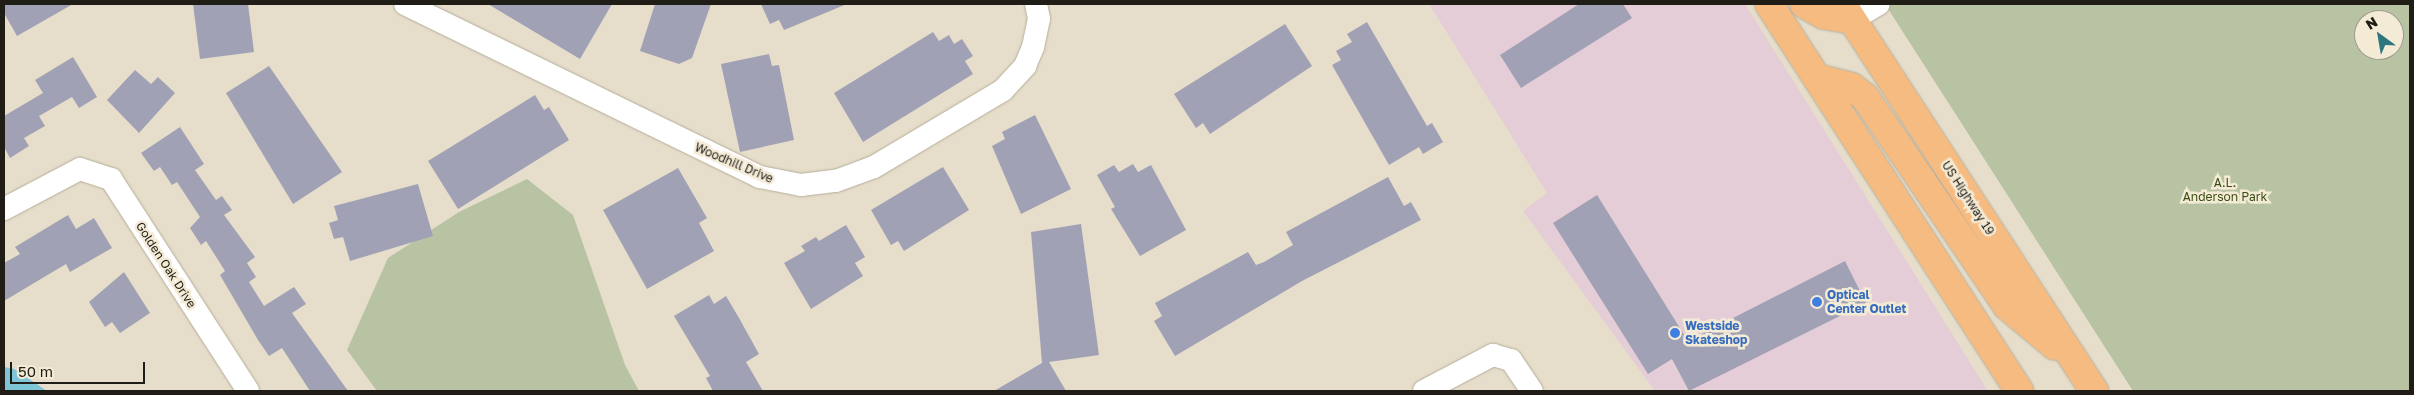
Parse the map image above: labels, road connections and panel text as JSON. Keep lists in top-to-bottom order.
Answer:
{
  "streets": {
    "highway": ["US Highway 19"],
    "street": ["Woodhill Drive", "Golden Oak Drive"]
  },
  "parks": ["A.L. Anderson Park"],
  "places": ["Optical Center Outlet", "Westside Skateshop"],
  "scale_bar": "50 m",
  "north": "top left"
}
